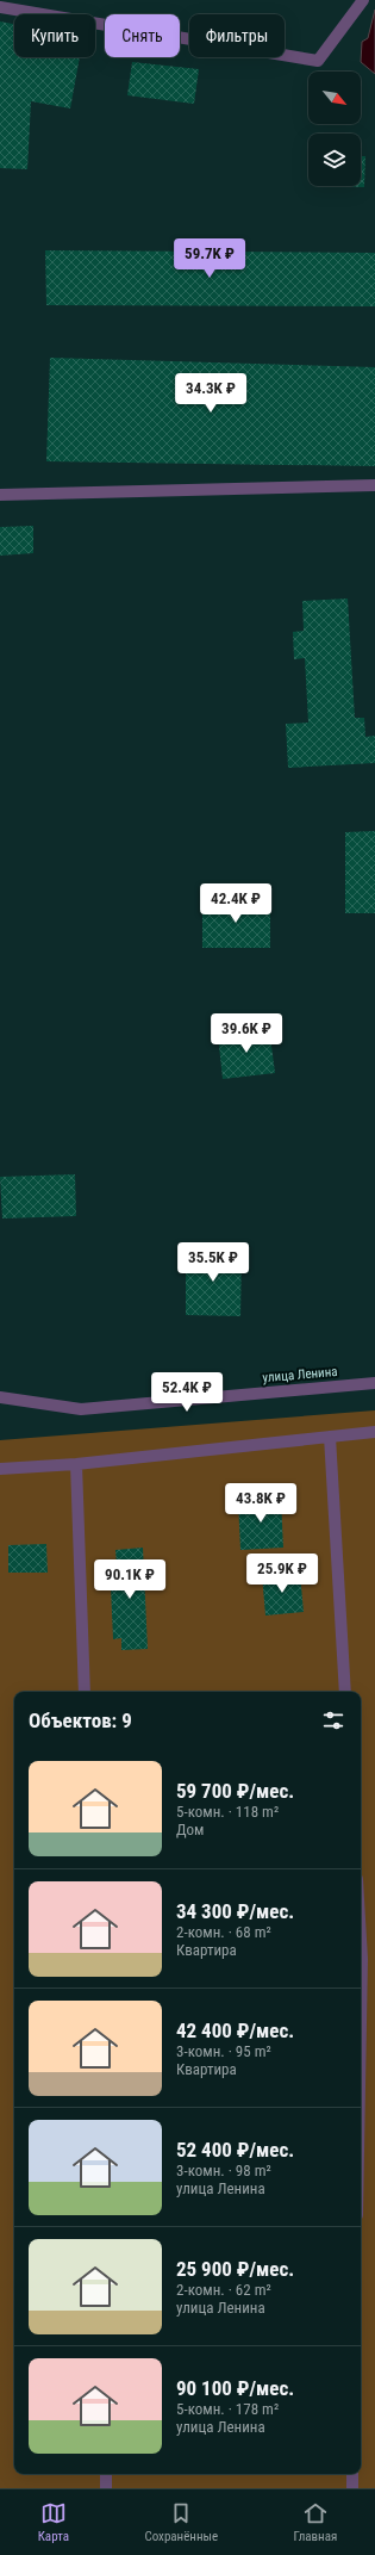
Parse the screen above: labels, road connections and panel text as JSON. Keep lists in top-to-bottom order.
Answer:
{
  "streets": {
    "street": ["улица Ленина"]
  },
  "north": "bottom right",
  "page": {
    "chip": ["Купить", "Снять", "Фильтры"],
    "price": [
      "59.7K ₽",
      "34.3K ₽",
      "42.4K ₽",
      "39.6K ₽",
      "35.5K ₽",
      "52.4K ₽",
      "43.8K ₽",
      "25.9K ₽",
      "90.1K ₽"
    ],
    "heading": "Объектов: 9",
    "list": [
      {
        "name": "59 700 ₽/мес.",
        "note": "5-комн. · 118 m² · Дом"
      },
      {
        "name": "34 300 ₽/мес.",
        "note": "2-комн. · 68 m² · Квартира"
      },
      {
        "name": "42 400 ₽/мес.",
        "note": "3-комн. · 95 m² · Квартира"
      },
      {
        "name": "52 400 ₽/мес.",
        "note": "3-комн. · 98 m² · улица Ленина"
      },
      {
        "name": "25 900 ₽/мес.",
        "note": "2-комн. · 62 m² · улица Ленина"
      },
      {
        "name": "90 100 ₽/мес.",
        "note": "5-комн. · 178 m² · улица Ленина"
      }
    ],
    "tabs": ["Карта", "Сохранённые", "Главная"]
  }
}
